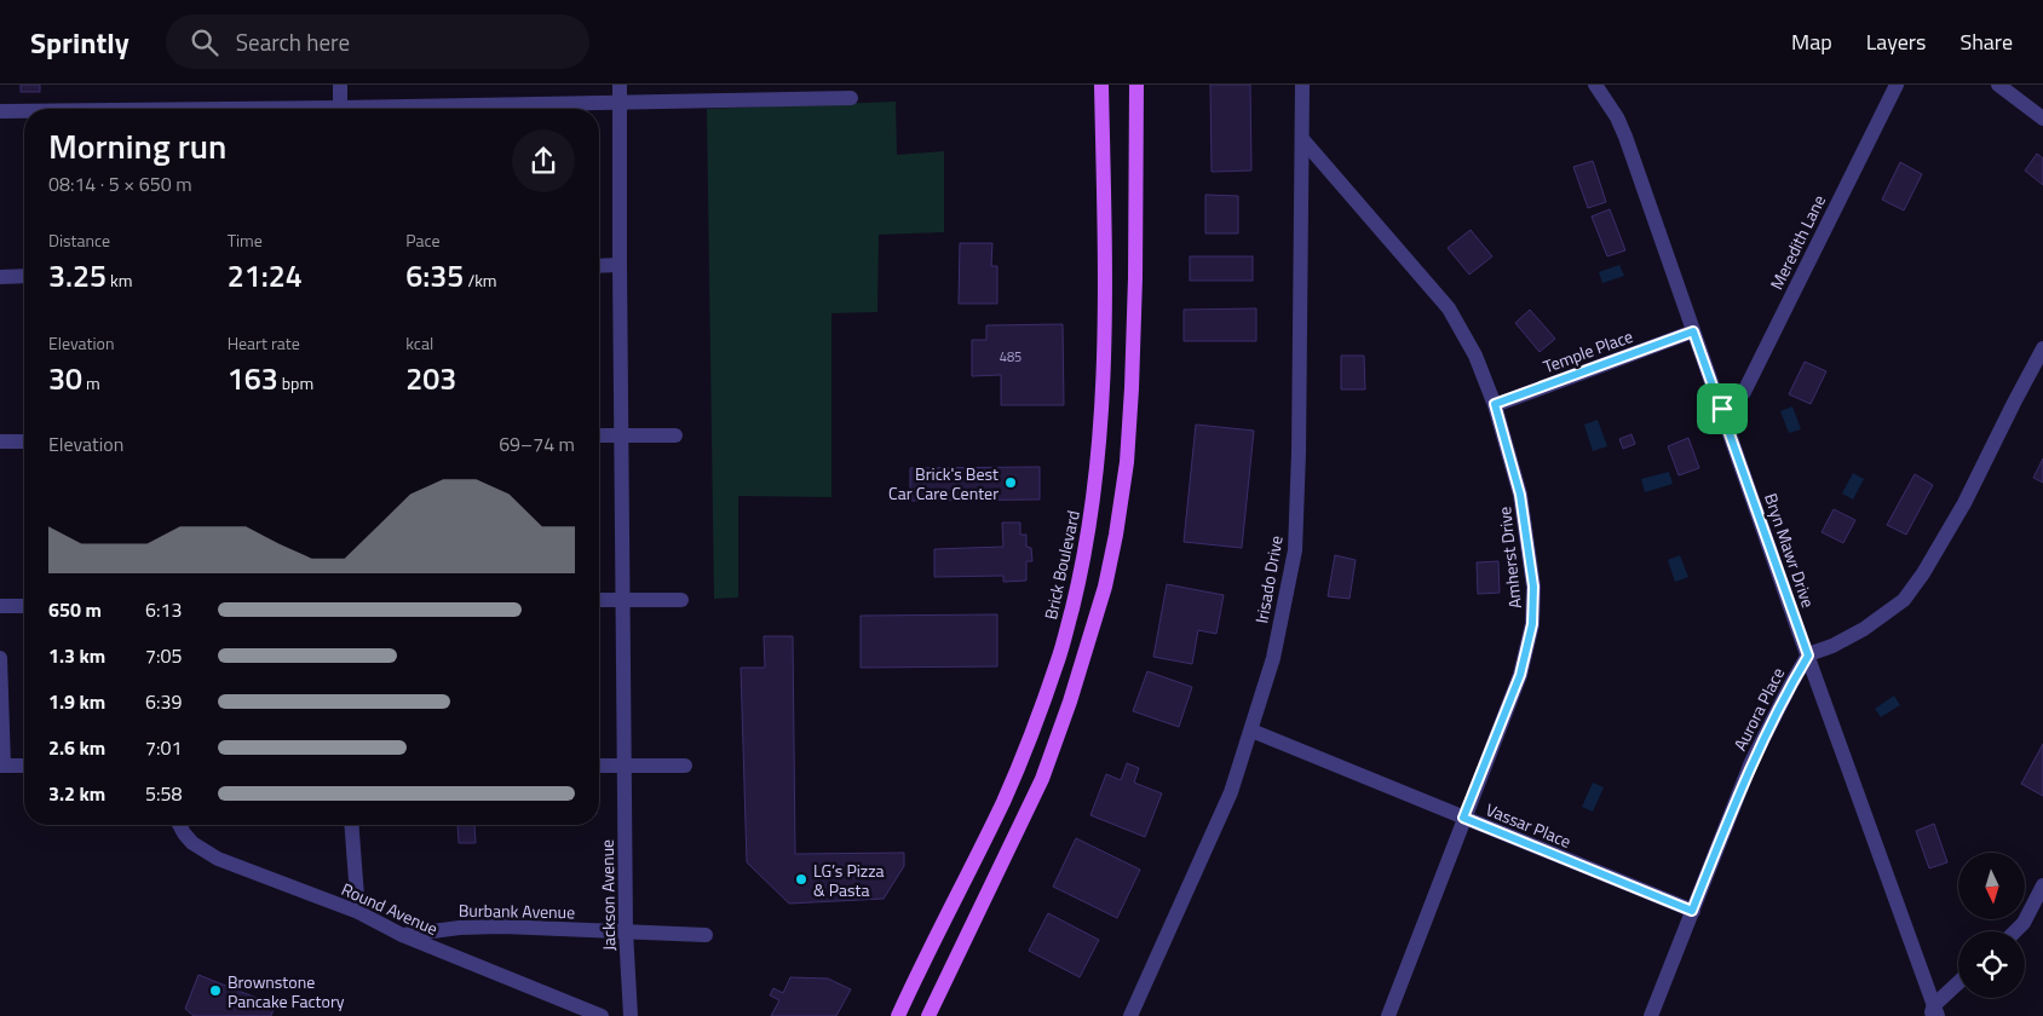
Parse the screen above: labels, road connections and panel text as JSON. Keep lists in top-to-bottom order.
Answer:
{
  "streets": {
    "main road": ["Brick Boulevard"],
    "street": [
      "Meredith Lane",
      "Temple Place",
      "Bryn Mawr Drive",
      "Amherst Drive",
      "Irisado Drive",
      "Aurora Place",
      "Vassar Place",
      "Jackson Avenue",
      "Round Avenue",
      "Burbank Avenue"
    ]
  },
  "crossings": [
    ["Meredith Lane", "Bryn Mawr Drive"],
    ["Temple Place", "Bryn Mawr Drive"],
    ["Temple Place", "Amherst Drive"],
    ["Bryn Mawr Drive", "Aurora Place"],
    ["Amherst Drive", "Irisado Drive"],
    ["Amherst Drive", "Vassar Place"],
    ["Irisado Drive", "Vassar Place"],
    ["Aurora Place", "Vassar Place"],
    ["Jackson Avenue", "Burbank Avenue"],
    ["Round Avenue", "Burbank Avenue"]
  ],
  "places": ["Brick's Best Car Care Center", "LG’s Pizza & Pasta", "Brownstone Pancake Factory"],
  "house_numbers": ["485"],
  "north": "bottom",
  "page": {
    "header": "Sprintly",
    "search": "Search here",
    "nav": ["Map", "Layers", "Share"],
    "heading": ["Morning run", "08:14 · 5 × 650 m"],
    "stats": [
      ["Distance", "3.25 km"],
      ["Time", "21:24"],
      ["Pace", "6:35 /km"],
      ["Elevation", "30 m"],
      ["Heart rate", "163 bpm"],
      ["kcal", "203"]
    ],
    "chart": ["Elevation", "69–74 m"],
    "list": [
      {
        "name": "650 m",
        "note": "6:13"
      },
      {
        "name": "1.3 km",
        "note": "7:05"
      },
      {
        "name": "1.9 km",
        "note": "6:39"
      },
      {
        "name": "2.6 km",
        "note": "7:01"
      },
      {
        "name": "3.2 km",
        "note": "5:58"
      }
    ]
  }
}
